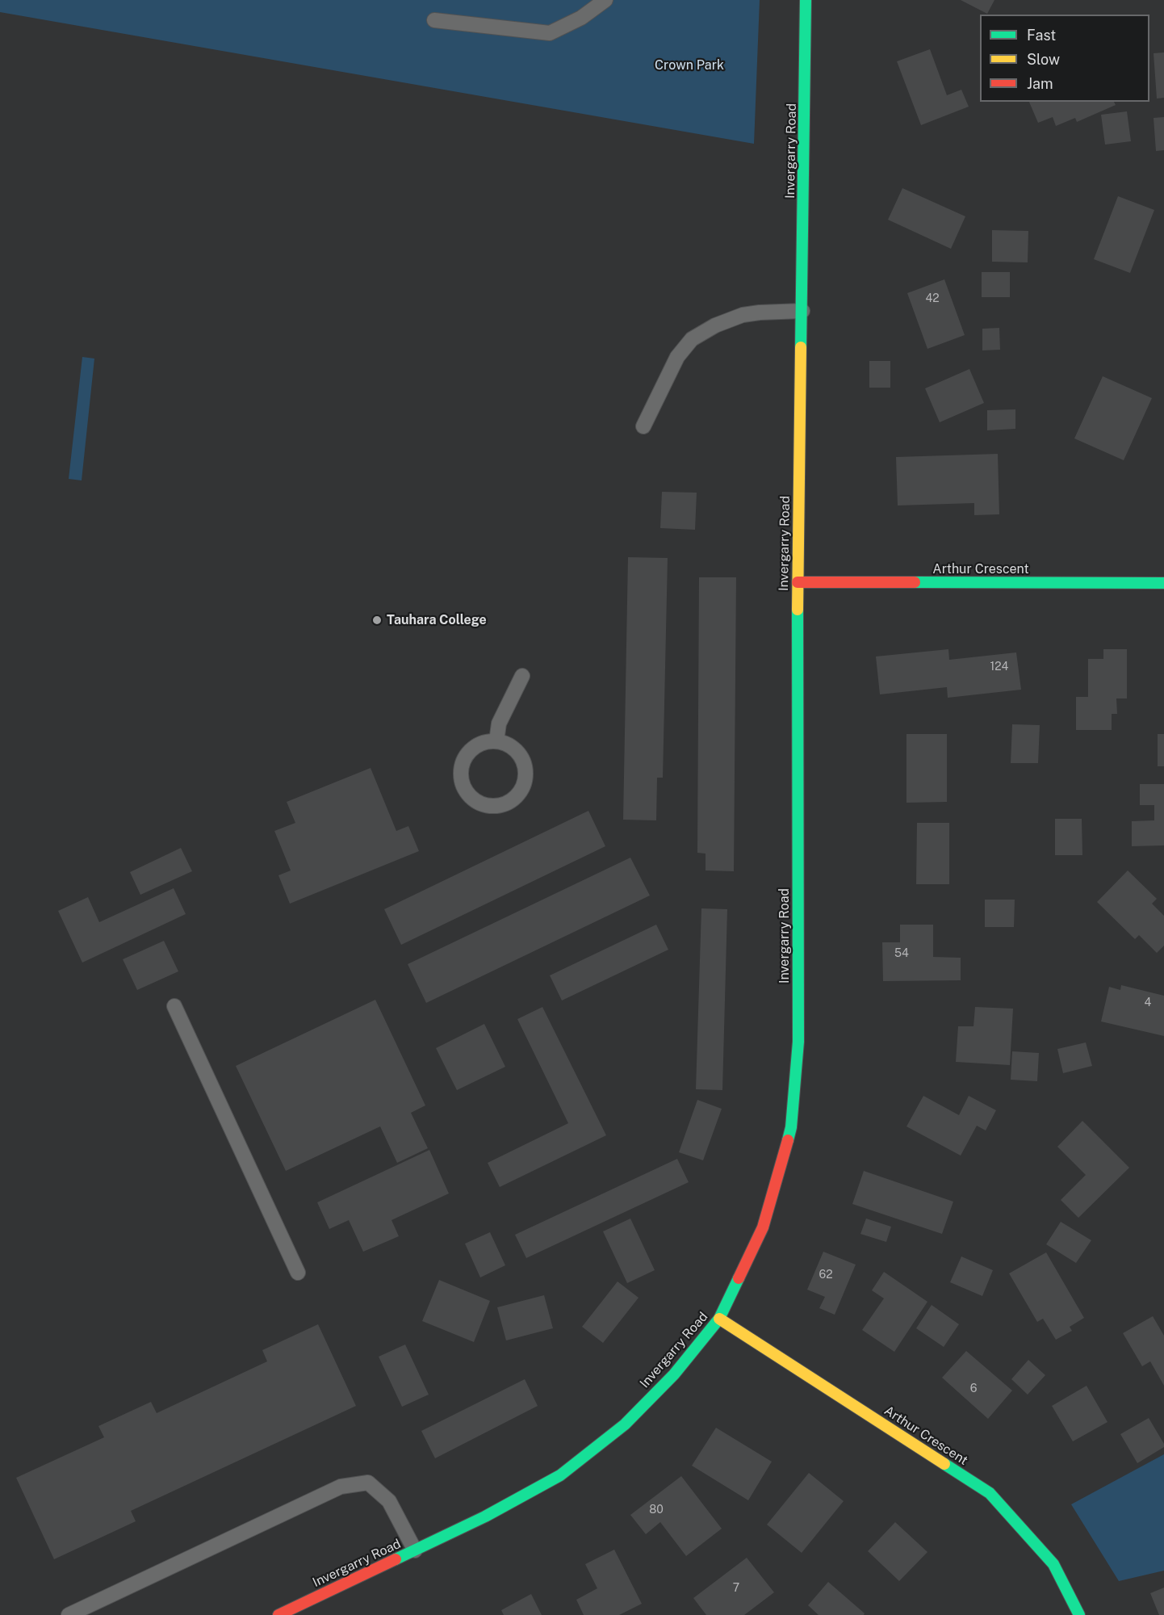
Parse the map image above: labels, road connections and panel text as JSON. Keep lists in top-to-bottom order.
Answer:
{
  "streets": {
    "street": ["Invergarry Road", "Arthur Crescent"]
  },
  "crossings": [
    ["Invergarry Road", "Arthur Crescent"]
  ],
  "parks": ["Crown Park"],
  "places": ["Tauhara College"],
  "house_numbers": [
    "42",
    "124",
    "54",
    "4",
    "62",
    "6",
    "80",
    "7"
  ],
  "legend": ["Fast", "Slow", "Jam"]
}
